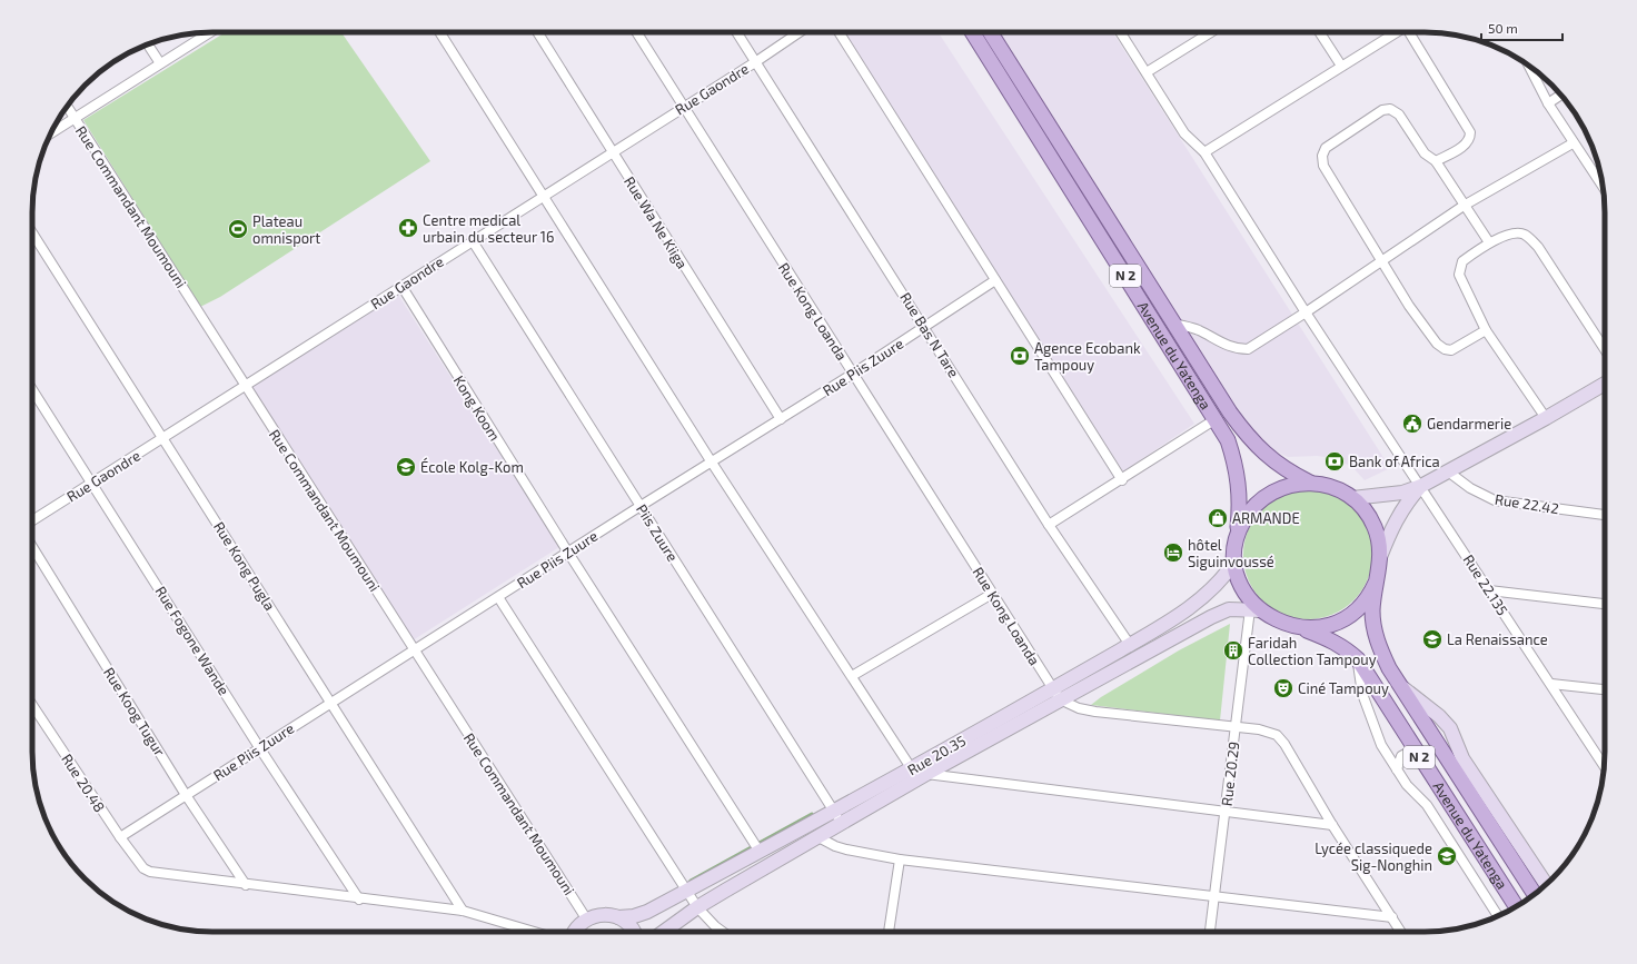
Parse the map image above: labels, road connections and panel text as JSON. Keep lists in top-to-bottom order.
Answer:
{
  "streets": {
    "main road": ["N 2", "Avenue du Yatenga", "Rue 20.35"],
    "street": [
      "Rue Gaondre",
      "Rue Commandant Moumouni",
      "Rue Wa Ne Kiiga",
      "Rue Kong Loanda",
      "Rue Bas N Tare",
      "Rue Piis Zuure",
      "Kong Koom",
      "Rue 22.42",
      "Piis Zuure",
      "Rue Kong Pugla",
      "Rue 22.135",
      "Rue Fogone Wande",
      "Rue Koog Tugur",
      "Rue 20.29",
      "Rue 20.48"
    ]
  },
  "crossings": [
    ["Rue Gaondre", "Rue Commandant Moumouni"],
    ["Rue Gaondre", "Rue Wa Ne Kiiga"],
    ["Rue Gaondre", "Rue Kong Loanda"],
    ["Rue Gaondre", "Rue Bas N Tare"],
    ["Rue Gaondre", "Kong Koom"],
    ["Rue Gaondre", "Piis Zuure"],
    ["Rue Gaondre", "Rue Kong Pugla"],
    ["Rue Gaondre", "Rue Fogone Wande"],
    ["Rue Commandant Moumouni", "Rue Piis Zuure"],
    ["Rue Commandant Moumouni", "Rue 20.35"],
    ["Rue Wa Ne Kiiga", "Rue Piis Zuure"],
    ["N 2", "Avenue du Yatenga"],
    ["N 2", "Rue 20.35"],
    ["N 2", "Rue 20.29"],
    ["Rue Kong Loanda", "Rue Piis Zuure"],
    ["Rue Kong Loanda", "Rue 20.35"],
    ["Rue Bas N Tare", "Rue Piis Zuure"],
    ["Rue Bas N Tare", "Rue 20.35"],
    ["Avenue du Yatenga", "Rue 20.35"],
    ["Avenue du Yatenga", "Rue 20.29"],
    ["Rue Piis Zuure", "Kong Koom"],
    ["Rue Piis Zuure", "Piis Zuure"],
    ["Rue Piis Zuure", "Rue Kong Pugla"],
    ["Rue Piis Zuure", "Rue Fogone Wande"],
    ["Rue Piis Zuure", "Rue Koog Tugur"],
    ["Rue Piis Zuure", "Rue 20.48"],
    ["Kong Koom", "Rue 20.35"],
    ["Piis Zuure", "Rue 20.35"],
    ["Rue Koog Tugur", "Rue 20.48"],
    ["Rue 20.35", "Rue 20.29"]
  ],
  "places": {
    "pharmacy": ["Centre medical urbain du secteur 16"],
    "sports": ["Plateau omnisport"],
    "bank": ["Agence Ecobank Tampouy", "Bank of Africa"],
    "public building": ["Gendarmerie"],
    "school or university": ["École Kolg-Kom", "La Renaissance", "Lycée classiquede Sig-Nonghin"],
    "shop": ["ARMANDE"],
    "hotel": ["hôtel Siguinvoussé"],
    "building": ["Faridah Collection Tampouy"],
    "theatre": ["Ciné Tampouy"]
  },
  "scale_bar": "50 m"
}
